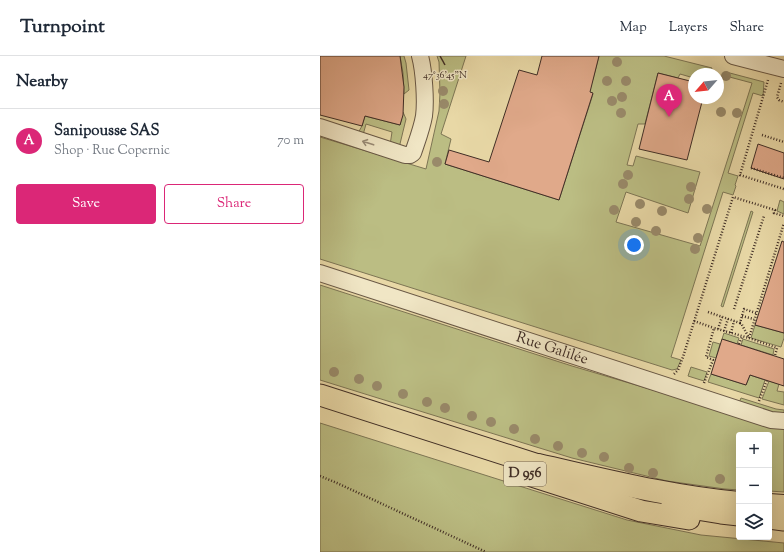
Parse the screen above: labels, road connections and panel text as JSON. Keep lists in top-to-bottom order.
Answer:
{
  "streets": {
    "highway": ["D 956"],
    "street": ["Rue Galilée"]
  },
  "north": "bottom left",
  "page": {
    "header": "Turnpoint",
    "nav": ["Map", "Layers", "Share"],
    "heading": "Nearby",
    "pins": "A",
    "list": [
      {
        "mark": "A",
        "name": "Sanipousse SAS",
        "note": "Shop · Rue Copernic",
        "value": "70 m"
      }
    ],
    "buttons": ["Save", "Share"],
    "map_buttons": ["+", "−"]
  },
  "coordinates": ["47°36'45\"N"]
}
